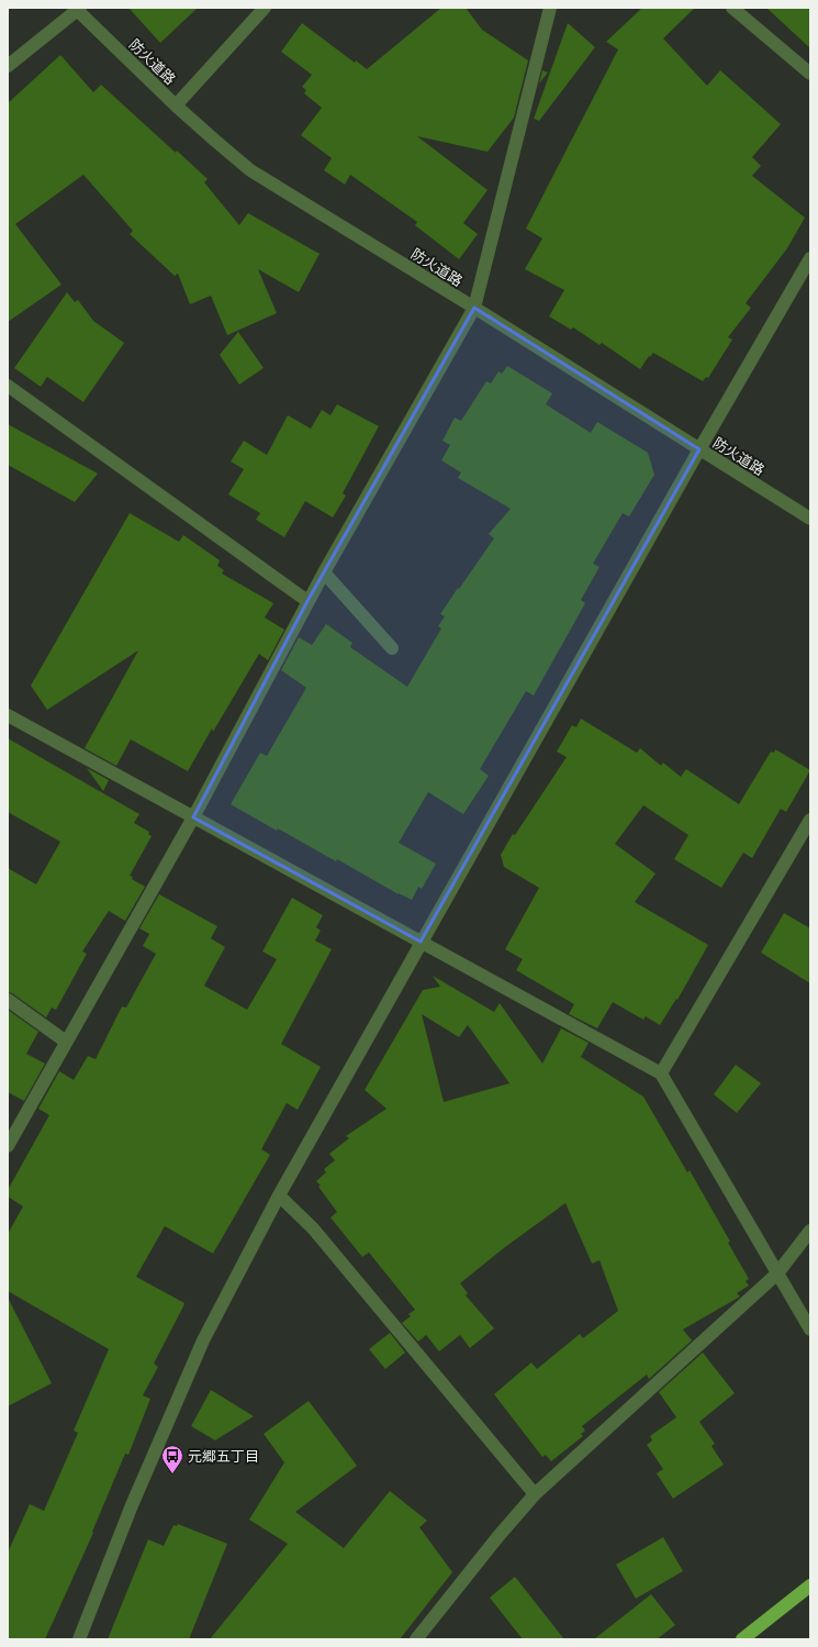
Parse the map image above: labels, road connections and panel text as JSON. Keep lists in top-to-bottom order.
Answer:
{
  "streets": {
    "street": ["防火道路"]
  },
  "places": {
    "bus stop": ["元郷五丁目"]
  }
}
